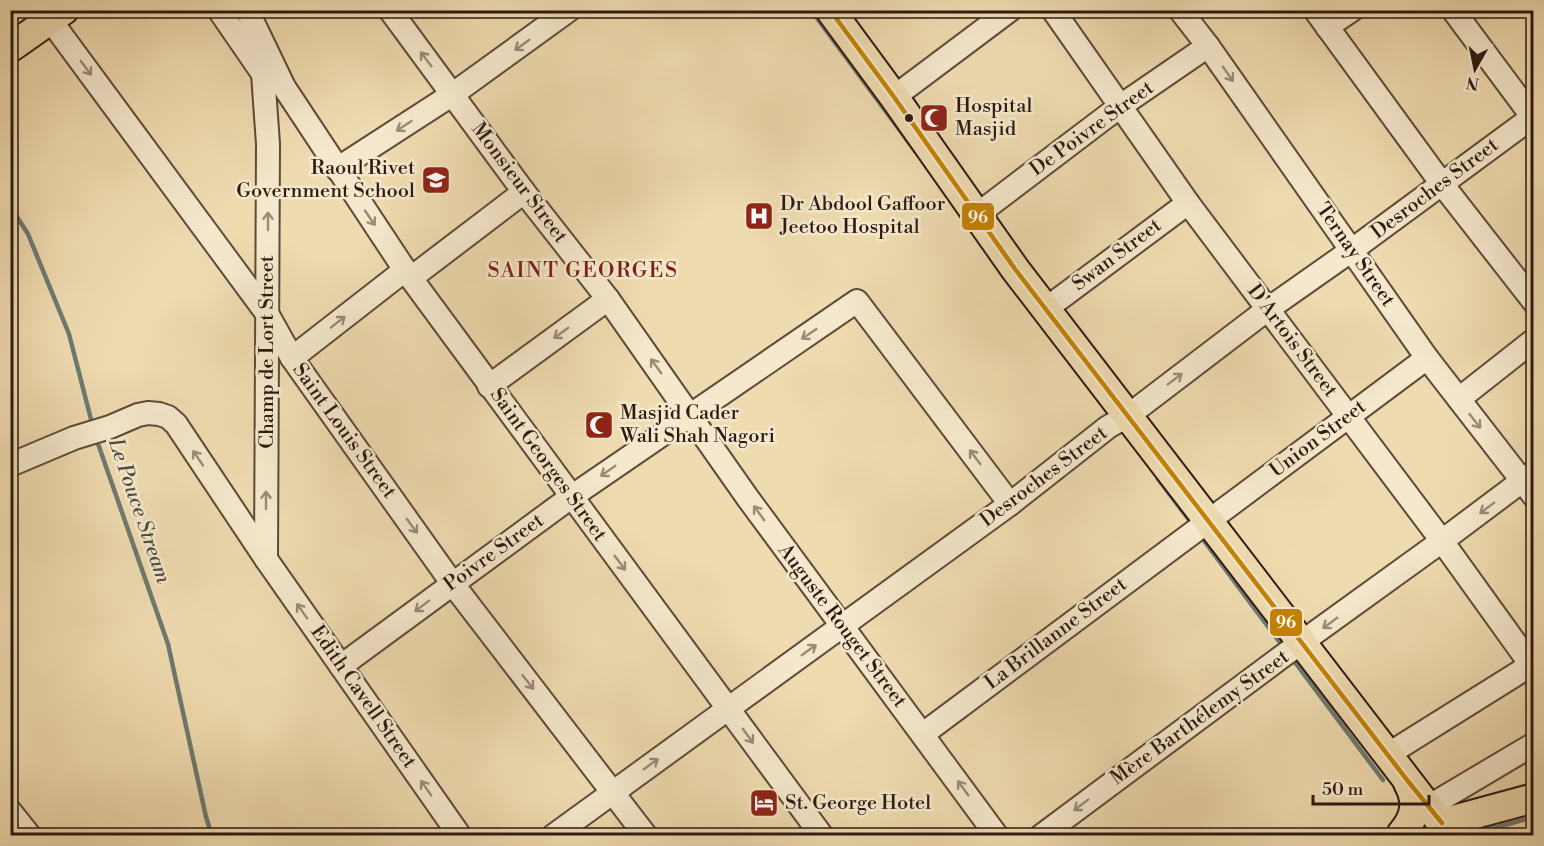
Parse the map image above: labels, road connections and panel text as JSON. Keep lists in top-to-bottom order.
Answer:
{
  "streets": {
    "street": [
      "De Poivre Street",
      "Monsieur Street",
      "Desroches Street",
      "Swan Street",
      "Ternay Street",
      "D'Artois Street",
      "Champ de Lort Street",
      "Saint Louis Street",
      "Union Street",
      "Saint Georges Street",
      "Poivre Street",
      "Auguste Rouget Street",
      "La Brillanne Street",
      "Edith Cavell Street",
      "Mère Barthélemy Street"
    ]
  },
  "crossings": [
    ["De Poivre Street", "Ternay Street"],
    ["De Poivre Street", "D'Artois Street"],
    ["Monsieur Street", "Poivre Street"],
    ["Monsieur Street", "Auguste Rouget Street"],
    ["Desroches Street", "Ternay Street"],
    ["Desroches Street", "D'Artois Street"],
    ["Desroches Street", "Saint Louis Street"],
    ["Desroches Street", "Saint Georges Street"],
    ["Desroches Street", "Poivre Street"],
    ["Desroches Street", "Auguste Rouget Street"],
    ["Swan Street", "D'Artois Street"],
    ["Ternay Street", "Union Street"],
    ["Ternay Street", "Mère Barthélemy Street"],
    ["D'Artois Street", "Union Street"],
    ["D'Artois Street", "Mère Barthélemy Street"],
    ["Champ de Lort Street", "Saint Louis Street"],
    ["Champ de Lort Street", "Saint Georges Street"],
    ["Champ de Lort Street", "Edith Cavell Street"],
    ["Saint Louis Street", "Poivre Street"],
    ["Union Street", "La Brillanne Street"],
    ["Saint Georges Street", "Poivre Street"],
    ["Poivre Street", "Auguste Rouget Street"],
    ["Poivre Street", "Edith Cavell Street"],
    ["Auguste Rouget Street", "La Brillanne Street"]
  ],
  "one_way": [
    "Monsieur Street",
    "Desroches Street",
    "Champ de Lort Street",
    "Saint Louis Street",
    "Saint Georges Street",
    "Auguste Rouget Street",
    "Edith Cavell Street"
  ],
  "districts": ["SAINT GEORGES"],
  "water": ["Le Pouce Stream"],
  "places": {
    "mosque": ["Hospital Masjid", "Masjid Cader Wali Shah Nagori"],
    "school or university": ["Raoul Rivet Government School"],
    "hospital": ["Dr Abdool Gaffoor Jeetoo Hospital"],
    "hotel": ["St. George Hotel"]
  },
  "lines": ["transit line 96"],
  "scale_bar": "50 m",
  "north": "bottom"
}
